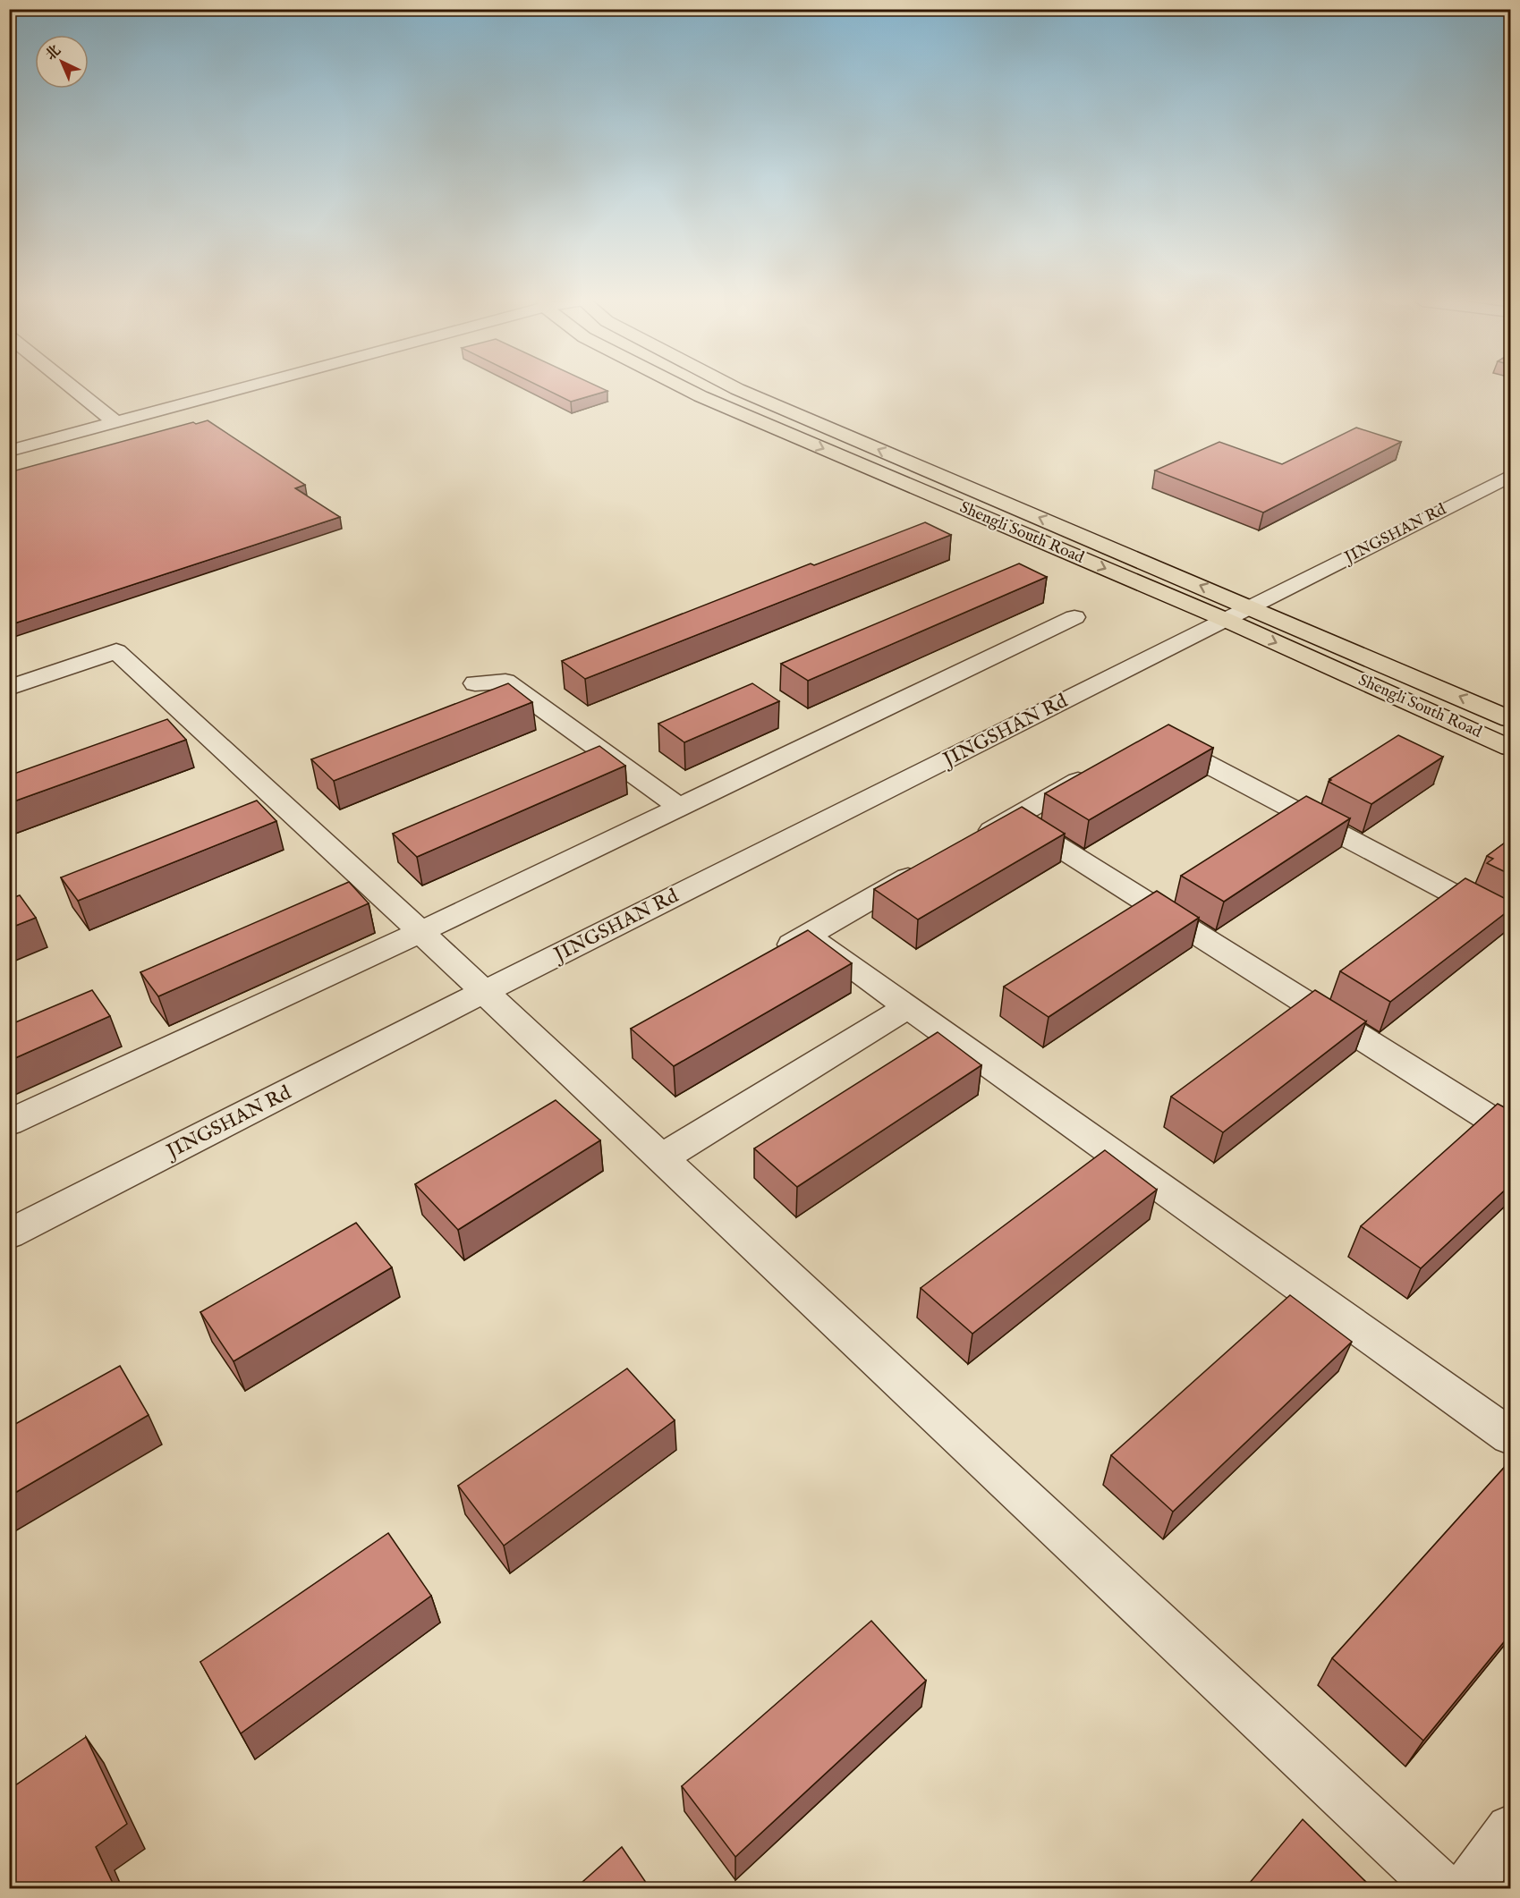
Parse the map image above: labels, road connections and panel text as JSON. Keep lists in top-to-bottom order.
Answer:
{
  "streets": {
    "main road": ["Shengli South Road"],
    "street": ["JINGSHAN Rd"]
  },
  "crossings": [
    ["Shengli South Road", "JINGSHAN Rd"]
  ],
  "north": "top left"
}
